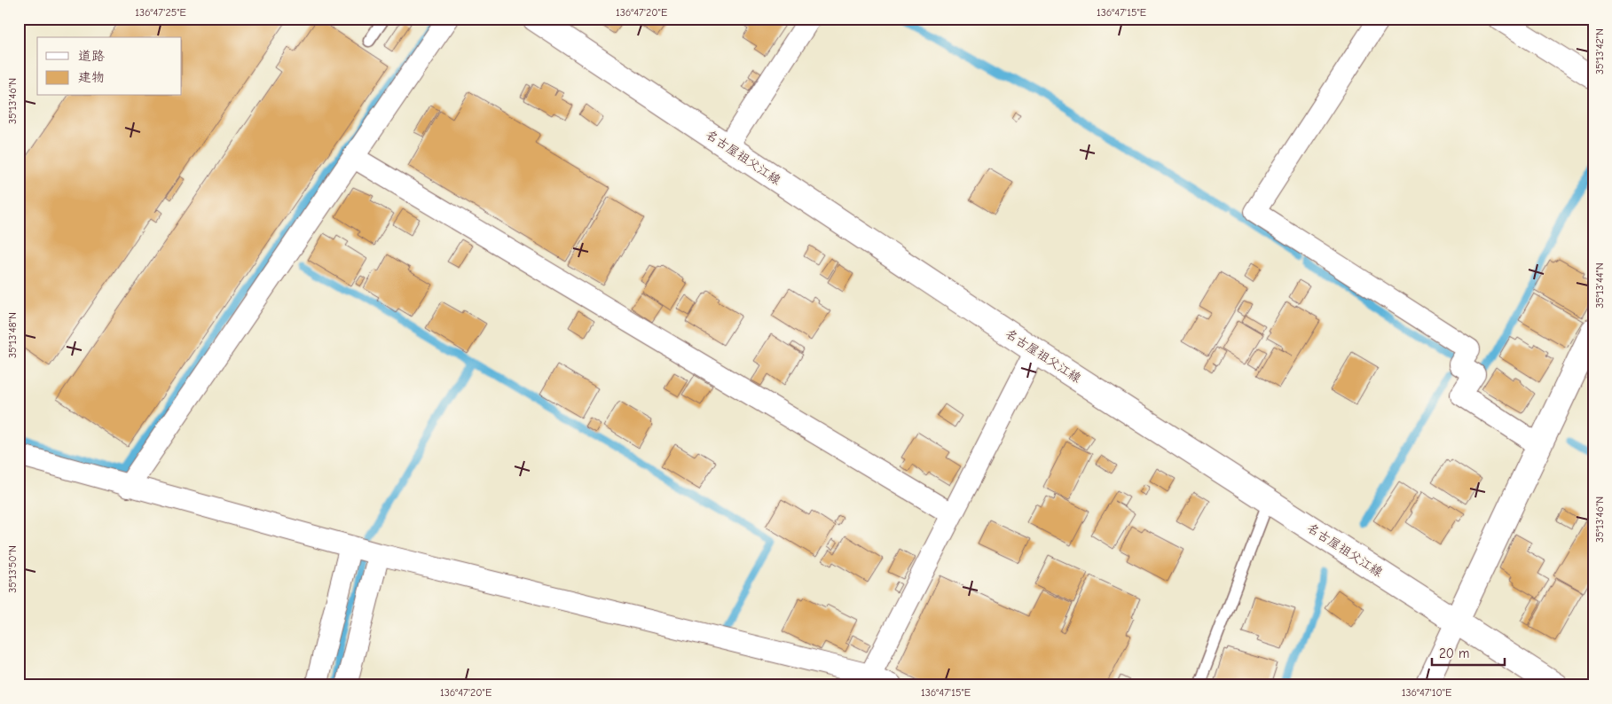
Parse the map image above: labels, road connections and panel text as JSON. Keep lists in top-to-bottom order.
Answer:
{
  "streets": {
    "main road": ["名古屋祖父江線"]
  },
  "legend": ["道路", "建物"],
  "scale_bar": "20 m",
  "coordinates": [
    "136°47'25\"E",
    "136°47'20\"E",
    "136°47'15\"E",
    "35°13'42\"N",
    "35°13'46\"N",
    "35°13'44\"N",
    "35°13'48\"N",
    "35°13'50\"N",
    "136°47'10\"E"
  ]
}
